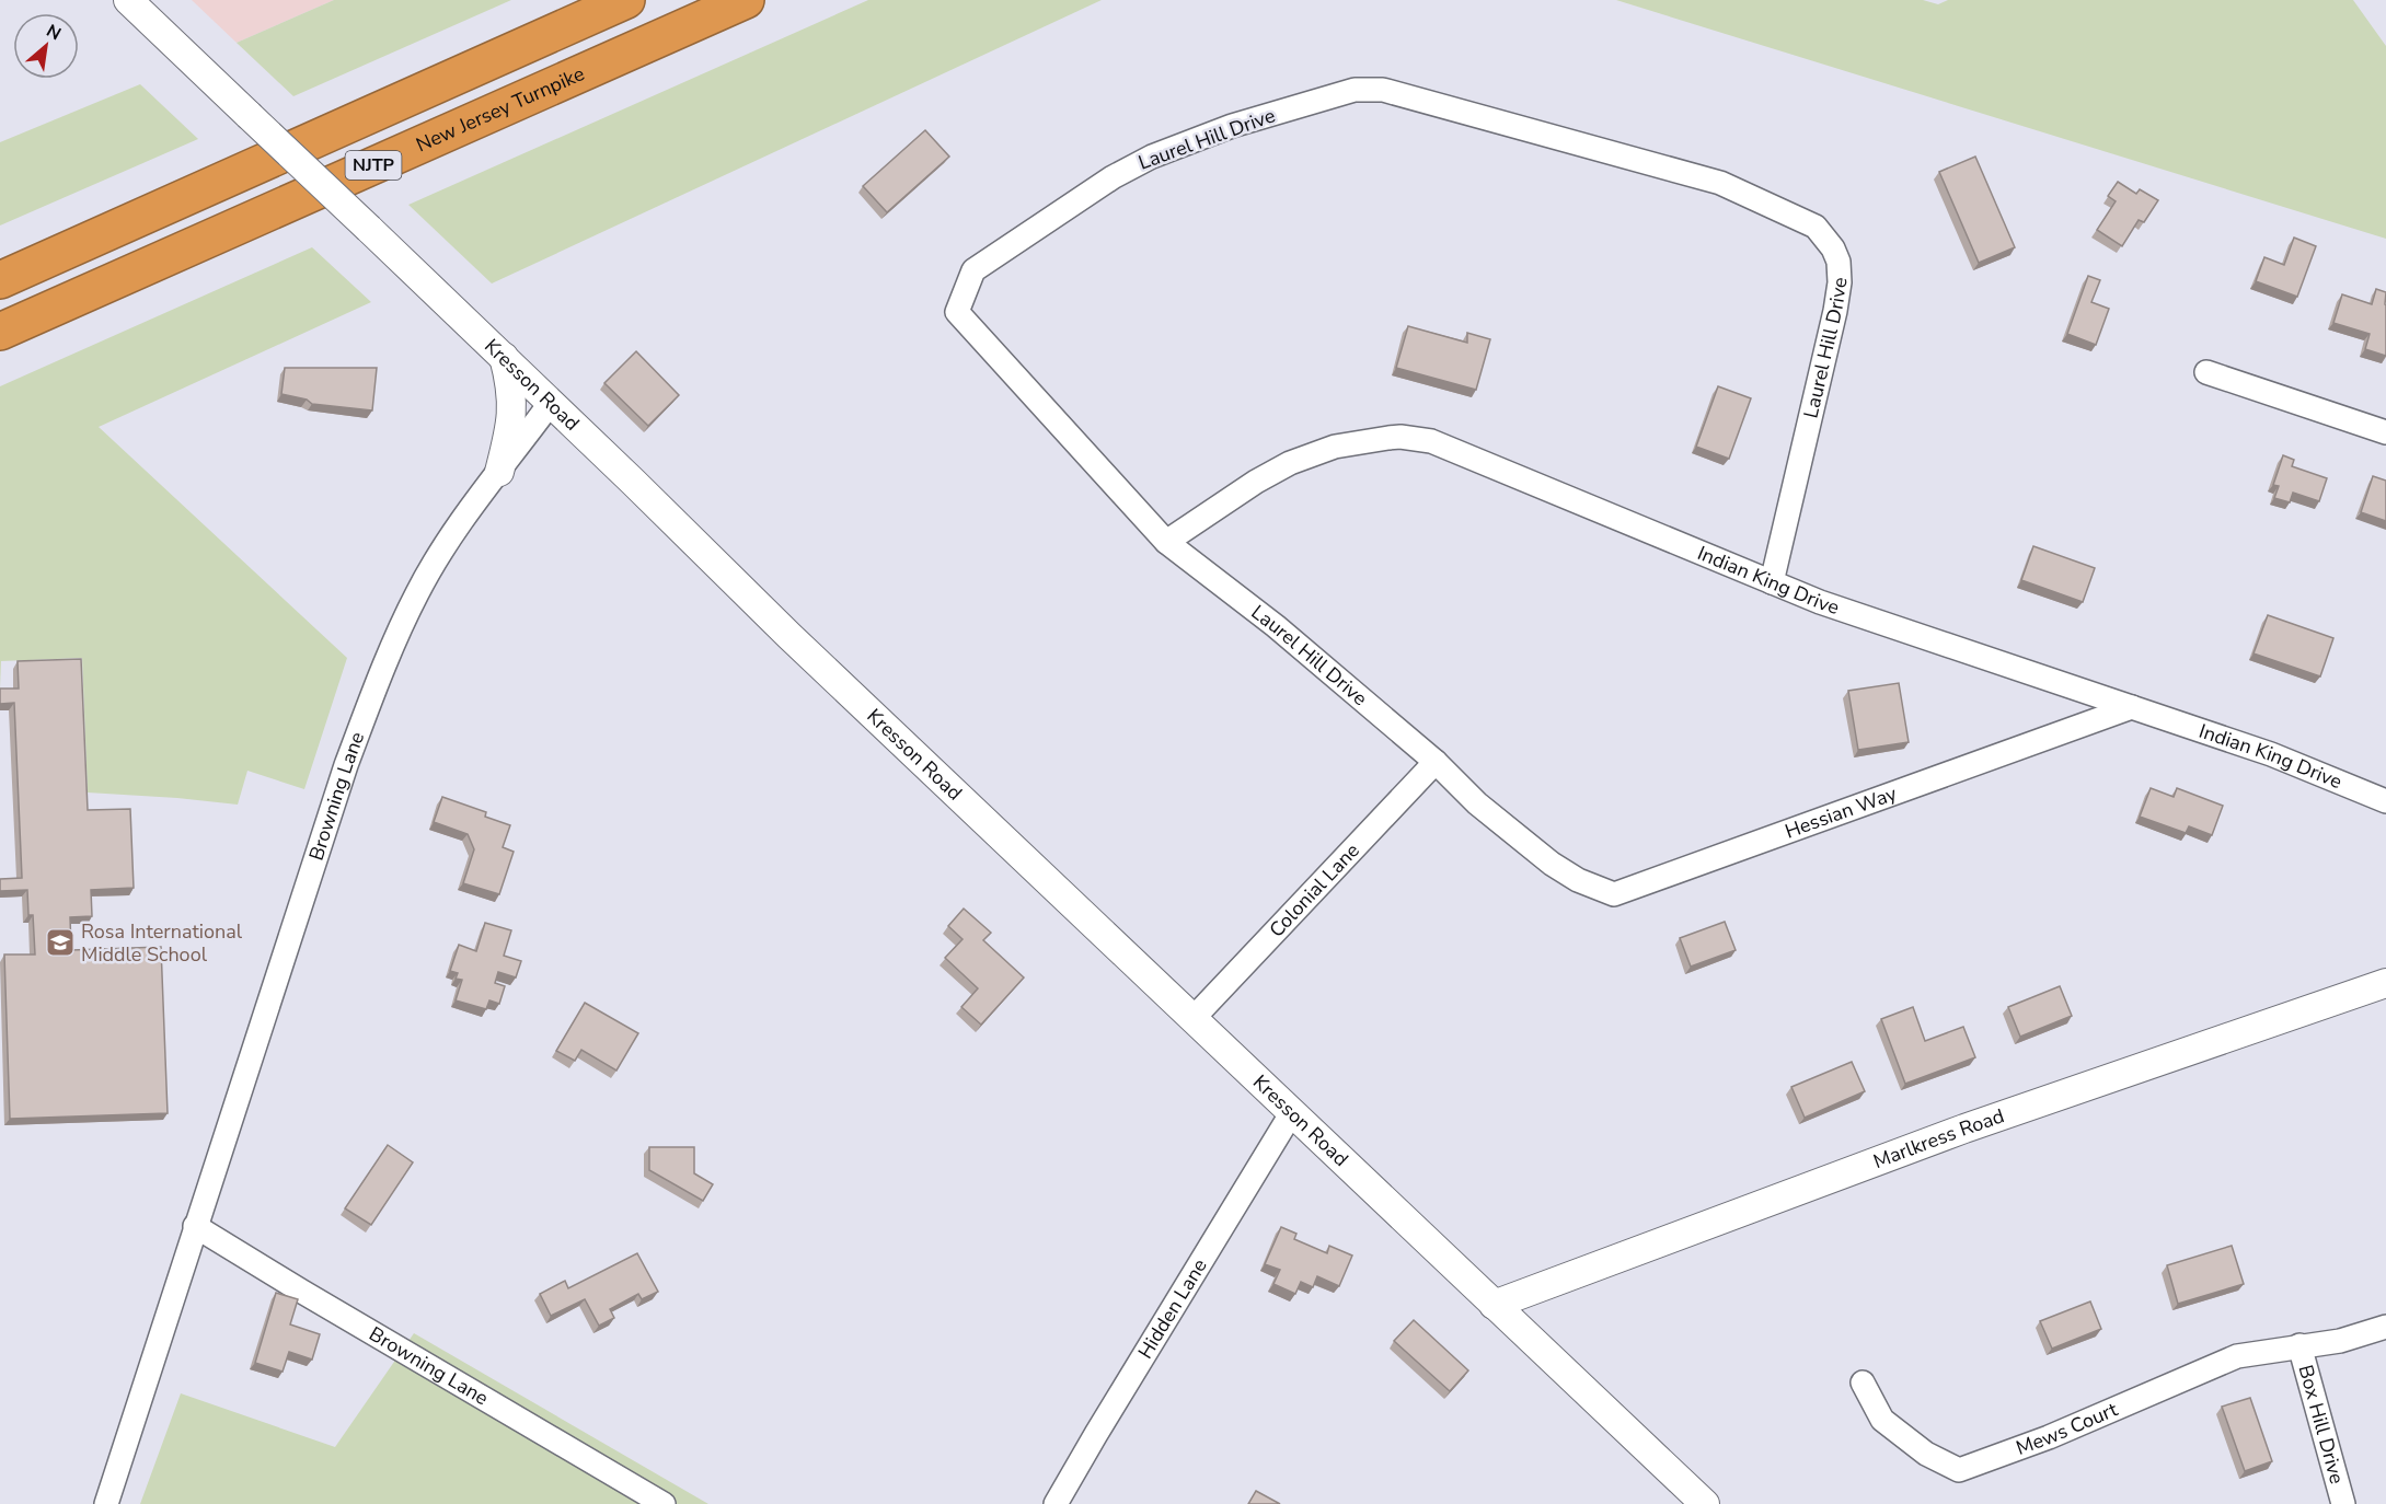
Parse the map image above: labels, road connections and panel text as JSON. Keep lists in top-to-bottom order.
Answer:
{
  "streets": {
    "highway": ["New Jersey Turnpike", "NJTP"],
    "street": [
      "Laurel Hill Drive",
      "Kresson Road",
      "Indian King Drive",
      "Browning Lane",
      "Hessian Way",
      "Colonial Lane",
      "Marlkress Road",
      "Hidden Lane",
      "Box Hill Drive",
      "Mews Court"
    ]
  },
  "crossings": [
    ["Laurel Hill Drive", "Indian King Drive"],
    ["Laurel Hill Drive", "Hessian Way"],
    ["Laurel Hill Drive", "Colonial Lane"],
    ["Kresson Road", "Browning Lane"],
    ["Kresson Road", "Colonial Lane"],
    ["Kresson Road", "Marlkress Road"],
    ["Kresson Road", "Hidden Lane"],
    ["Indian King Drive", "Hessian Way"],
    ["Box Hill Drive", "Mews Court"]
  ],
  "places": {
    "school or university": ["Rosa International Middle School"]
  },
  "north": "top right"
}
